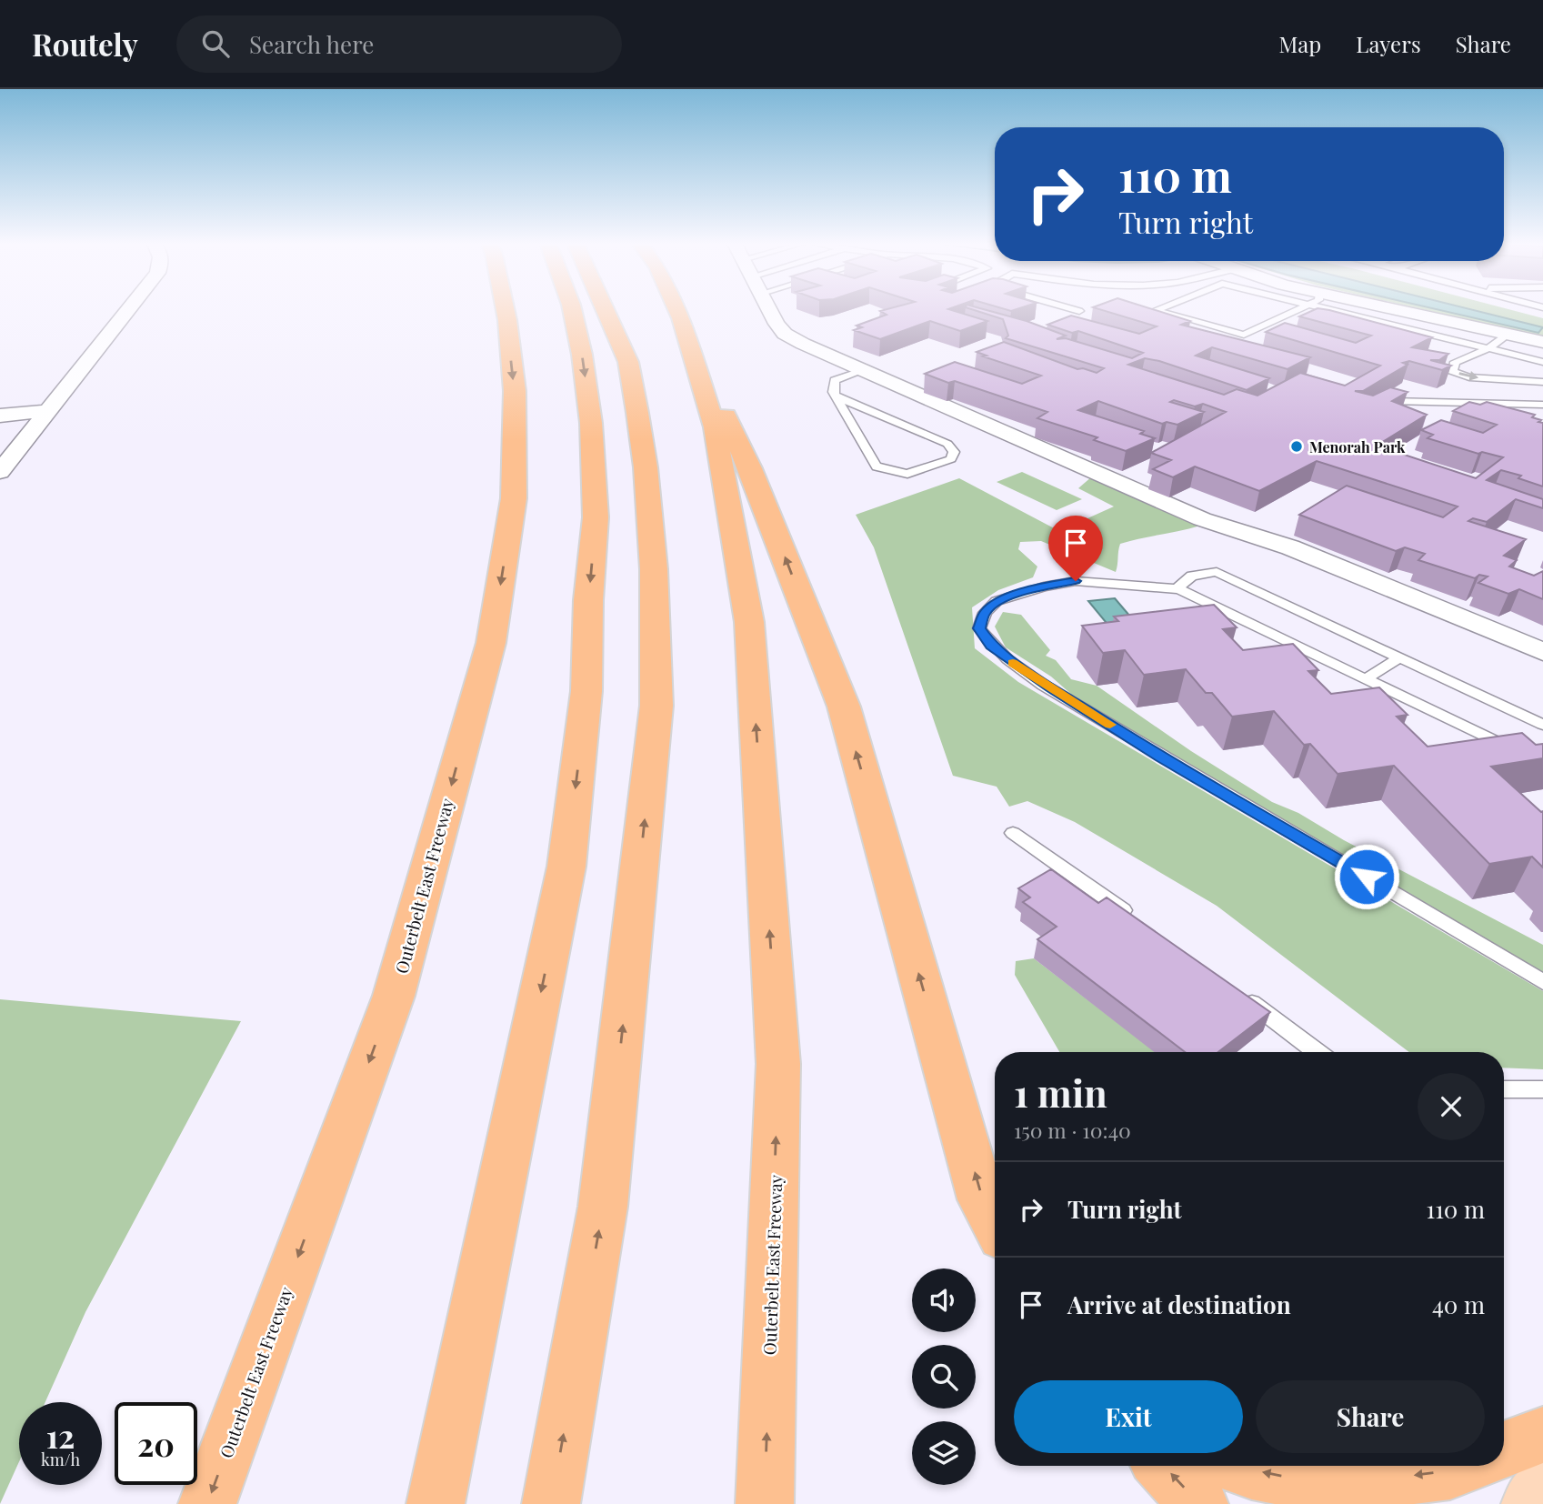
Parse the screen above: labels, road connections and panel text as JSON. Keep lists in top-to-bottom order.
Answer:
{
  "streets": {
    "highway": ["Outerbelt East Freeway"]
  },
  "places": ["Menorah Park"],
  "page": {
    "header": "Routely",
    "search": "Search here",
    "nav": ["Map", "Layers", "Share"],
    "turn": ["110 m", "Turn right"],
    "heading": ["1 min", "150 m · 10:40"],
    "list": [
      {
        "name": "Turn right",
        "value": "110 m"
      },
      {
        "name": "Arrive at destination",
        "value": "40 m"
      }
    ],
    "buttons": ["Exit", "Share"],
    "speed": "12 km/h",
    "limit": "20"
  }
}
